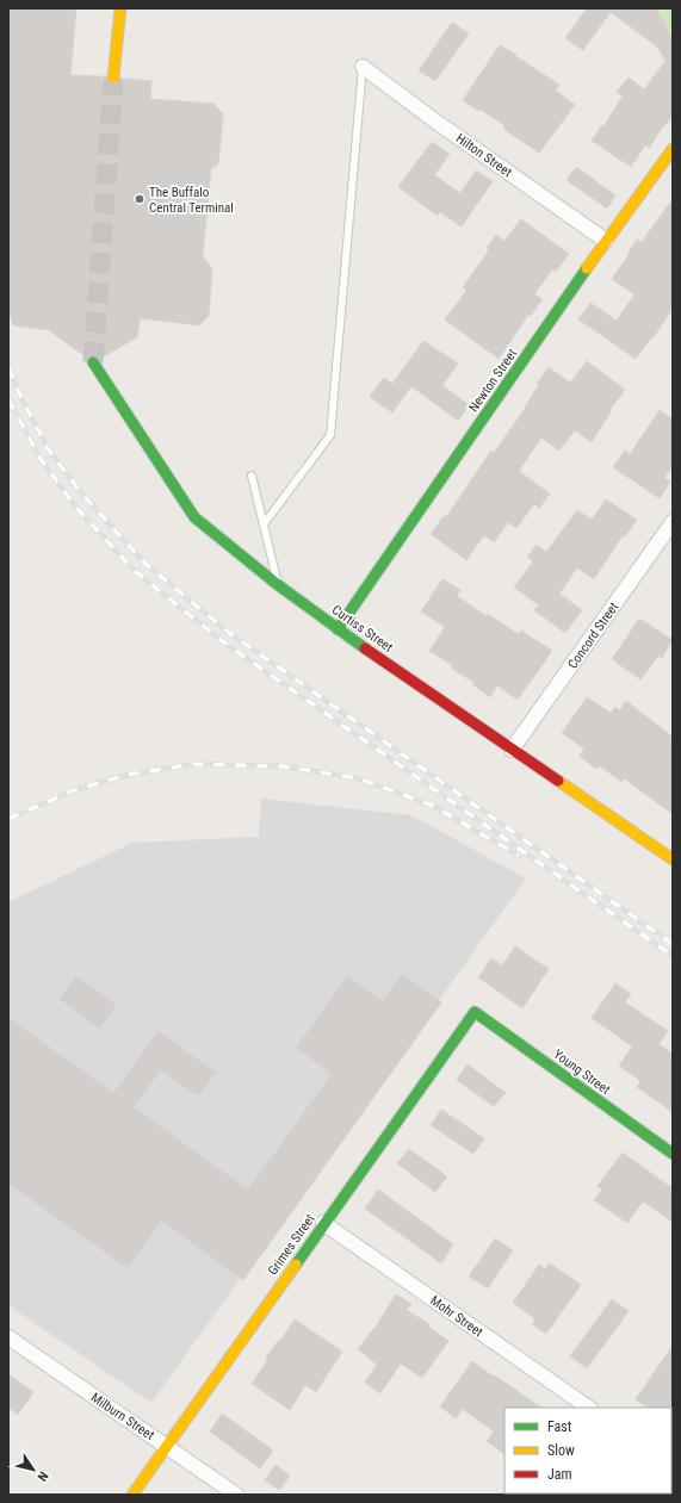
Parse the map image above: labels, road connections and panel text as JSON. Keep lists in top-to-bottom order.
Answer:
{
  "streets": {
    "street": [
      "Hilton Street",
      "Newton Street",
      "Curtiss Street",
      "Concord Street",
      "Young Street",
      "Grimes Street",
      "Mohr Street",
      "Milburn Street"
    ]
  },
  "crossings": [
    ["Hilton Street", "Newton Street"],
    ["Newton Street", "Curtiss Street"],
    ["Curtiss Street", "Concord Street"],
    ["Young Street", "Grimes Street"],
    ["Grimes Street", "Mohr Street"],
    ["Grimes Street", "Milburn Street"]
  ],
  "places": ["The Buffalo Central Terminal"],
  "legend": ["Fast", "Slow", "Jam"],
  "north": "bottom right"
}
